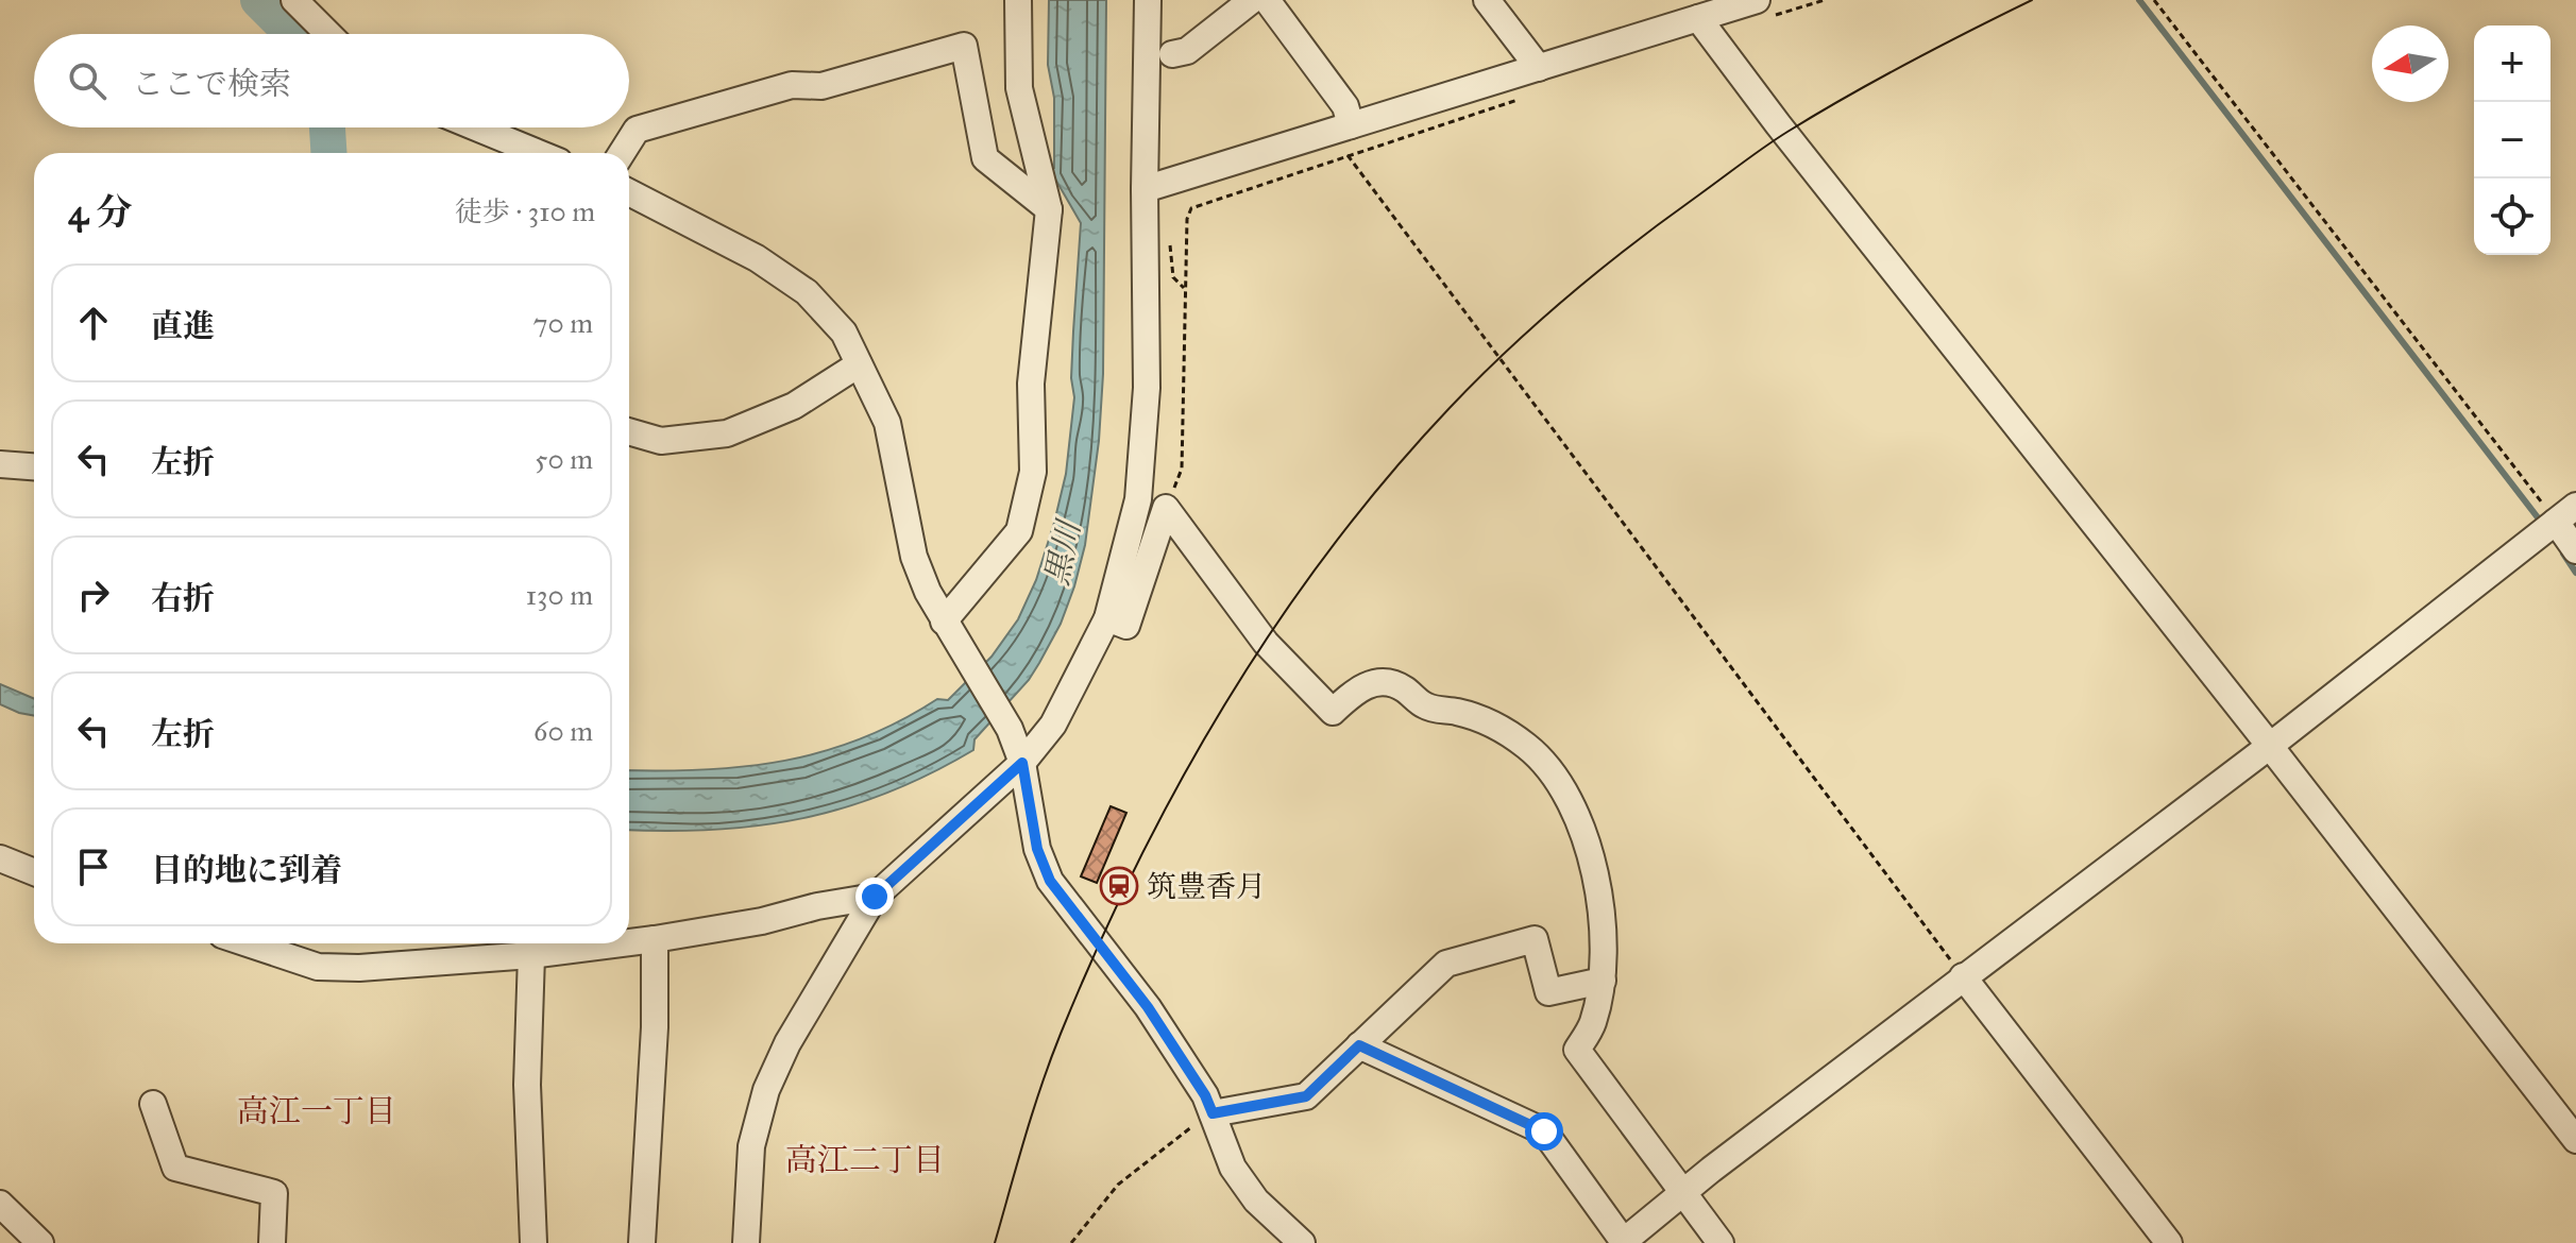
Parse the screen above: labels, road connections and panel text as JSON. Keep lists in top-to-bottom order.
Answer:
{
  "districts": ["高江一丁目", "高江二丁目"],
  "water": ["黒川"],
  "places": {
    "station": ["筑豊香月"]
  },
  "north": "left",
  "page": {
    "map_buttons": ["+", "−"],
    "search": "ここで検索",
    "heading": ["4 分", "徒歩 · 310 m"],
    "list": [
      ["直進", "70 m"],
      ["左折", "50 m"],
      ["右折", "130 m"],
      ["左折", "60 m"],
      "目的地に到着"
    ]
  }
}
